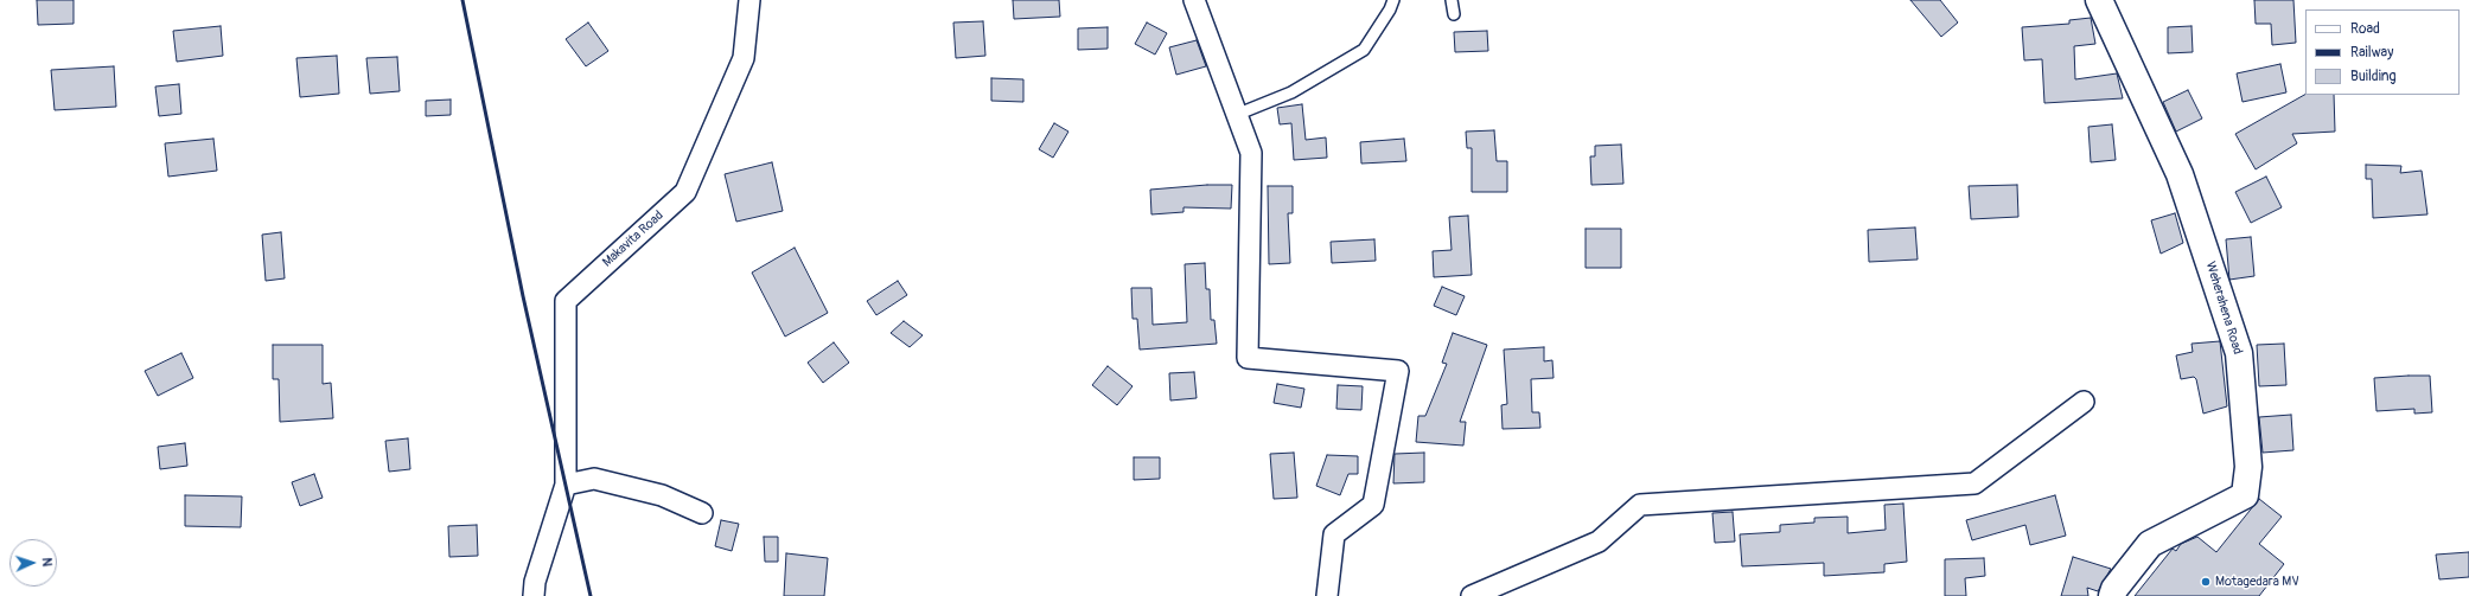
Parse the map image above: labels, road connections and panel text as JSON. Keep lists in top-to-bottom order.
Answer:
{
  "streets": {
    "main road": ["Weherahena Road"],
    "street": ["Makavita Road"]
  },
  "places": ["Motagedara MV"],
  "legend": ["Road", "Railway", "Building"],
  "north": "right"
}
